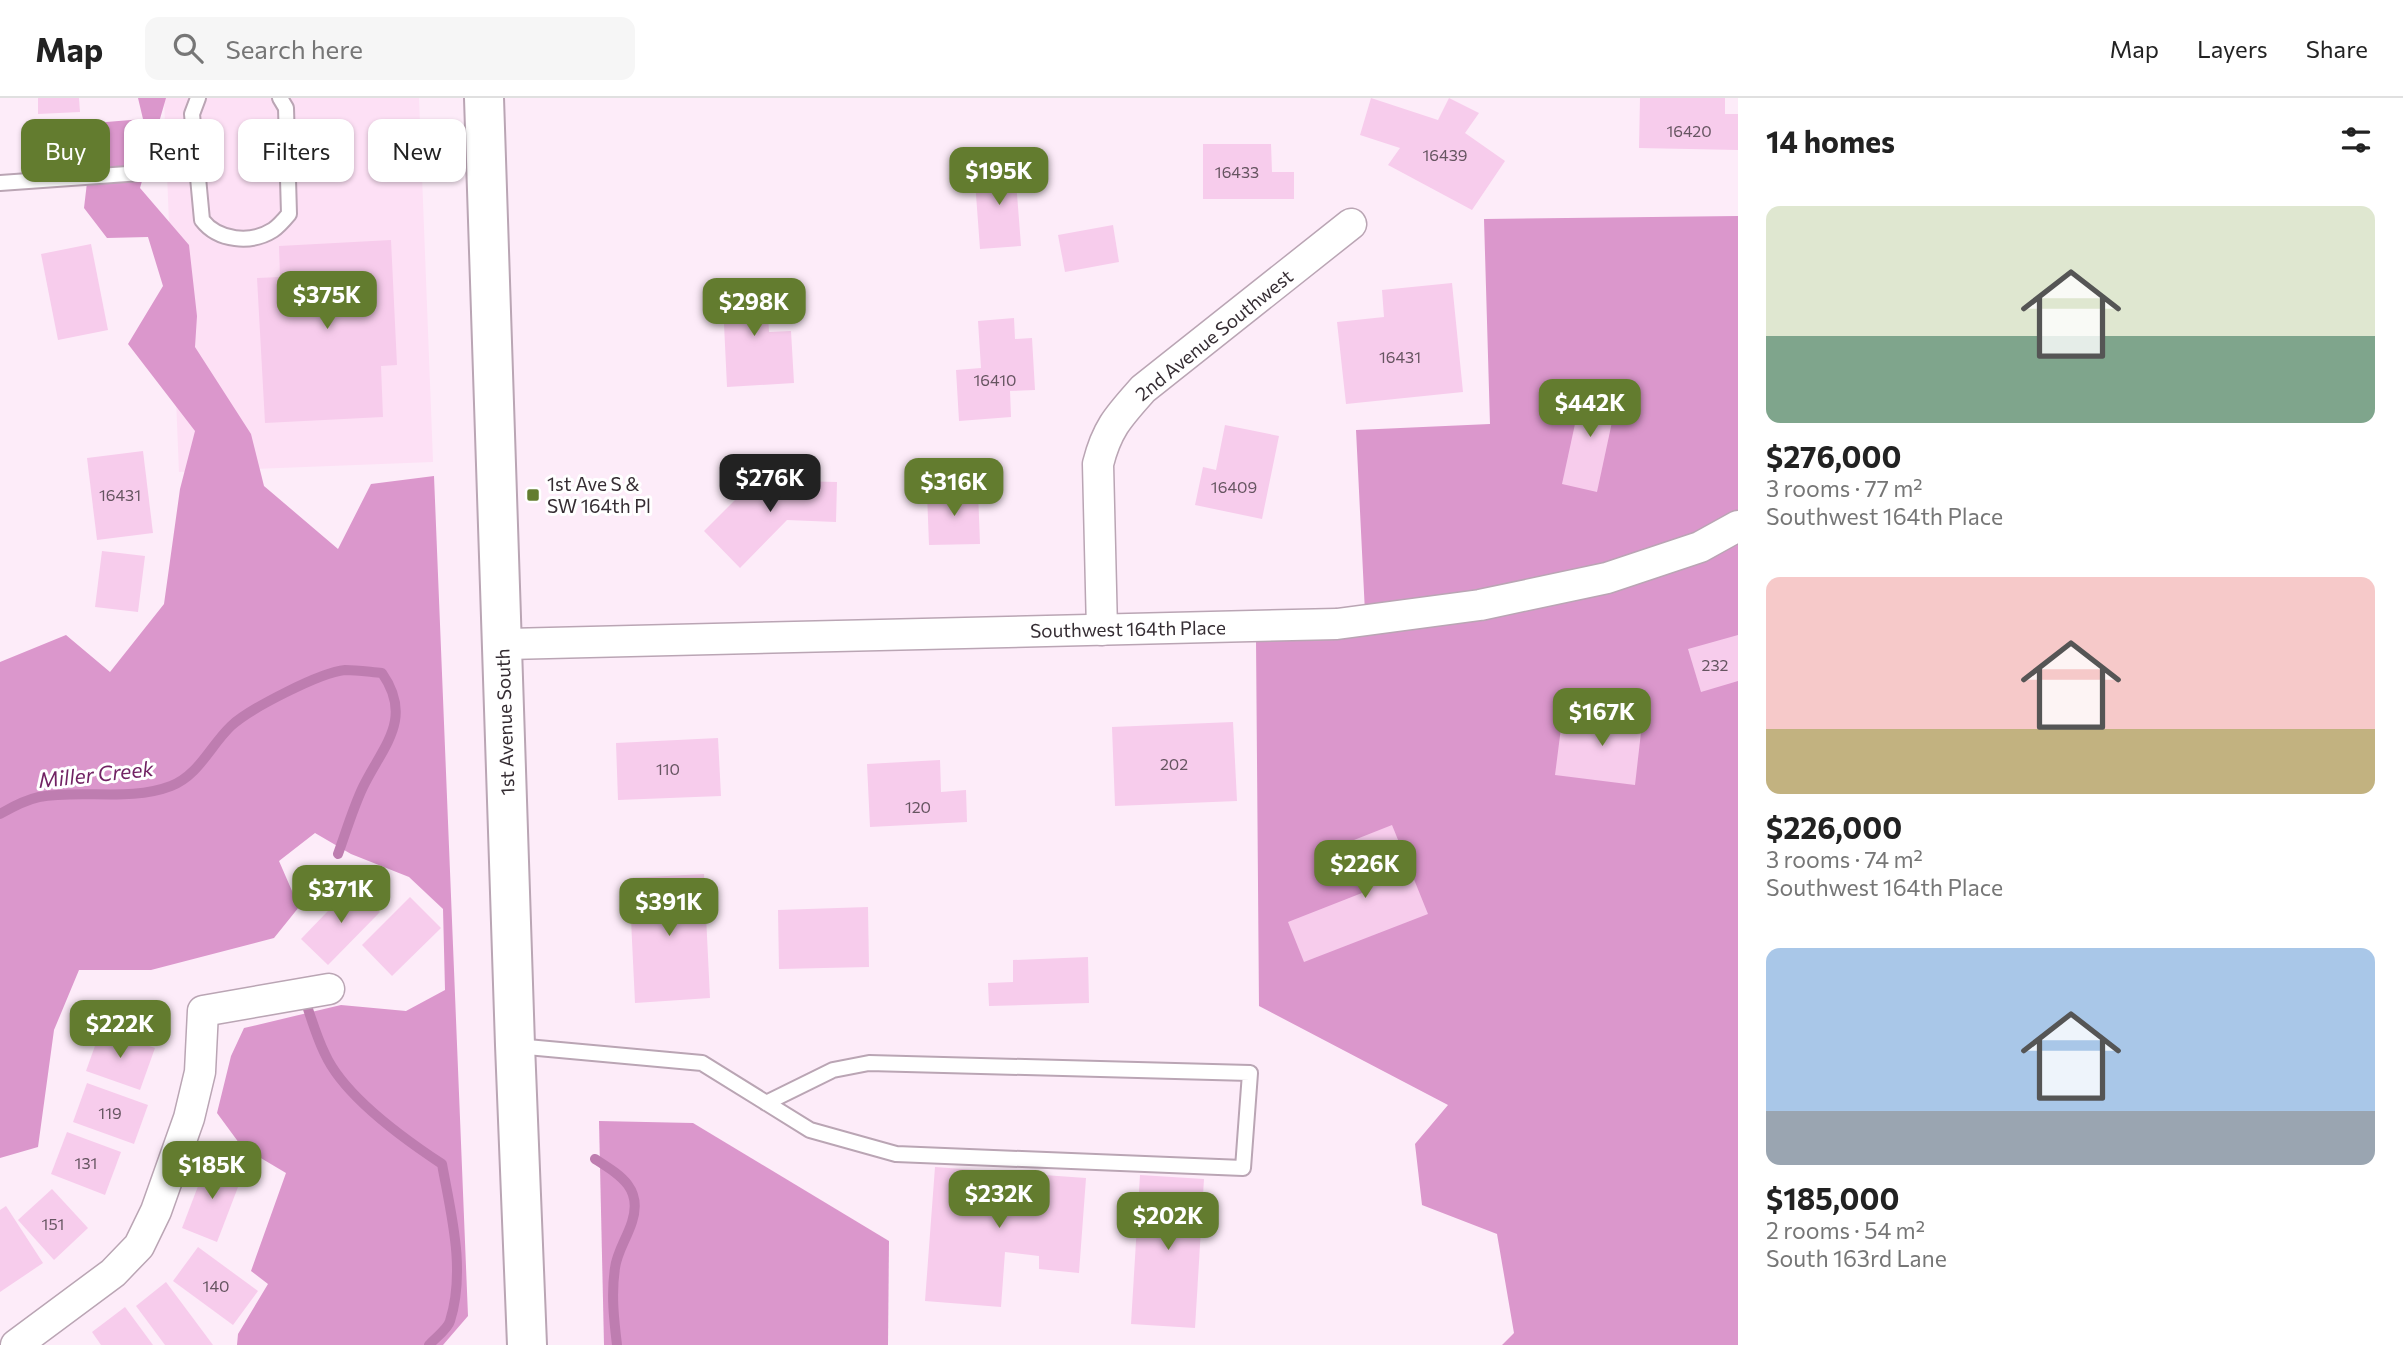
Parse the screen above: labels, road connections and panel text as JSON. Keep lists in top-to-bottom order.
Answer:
{
  "streets": {
    "main road": ["1st Avenue South"],
    "street": ["2nd Avenue Southwest", "Southwest 164th Place"]
  },
  "crossings": [
    ["2nd Avenue Southwest", "Southwest 164th Place"],
    ["Southwest 164th Place", "1st Avenue South"]
  ],
  "water": ["Miller Creek"],
  "places": {
    "transit": ["1st Ave S & SW 164th Pl"]
  },
  "house_numbers": [
    "16420",
    "16439",
    "16433",
    "16431",
    "16410",
    "16409",
    "16431",
    "232",
    "202",
    "110",
    "120",
    "119",
    "131",
    "151",
    "140"
  ],
  "page": {
    "header": "Map",
    "search": "Search here",
    "nav": ["Map", "Layers", "Share"],
    "heading": "14 homes",
    "chip": [
      "Buy",
      "Rent",
      "Filters",
      "New"
    ],
    "price": [
      "$195K",
      "$375K",
      "$298K",
      "$442K",
      "$276K",
      "$316K",
      "$167K",
      "$226K",
      "$371K",
      "$391K",
      "$222K",
      "$185K",
      "$232K",
      "$202K"
    ],
    "list": [
      {
        "name": "$276,000",
        "note": "3 rooms · 77 m² · Southwest 164th Place"
      },
      {
        "name": "$226,000",
        "note": "3 rooms · 74 m² · Southwest 164th Place"
      },
      {
        "name": "$185,000",
        "note": "2 rooms · 54 m² · South 163rd Lane"
      }
    ]
  }
}
